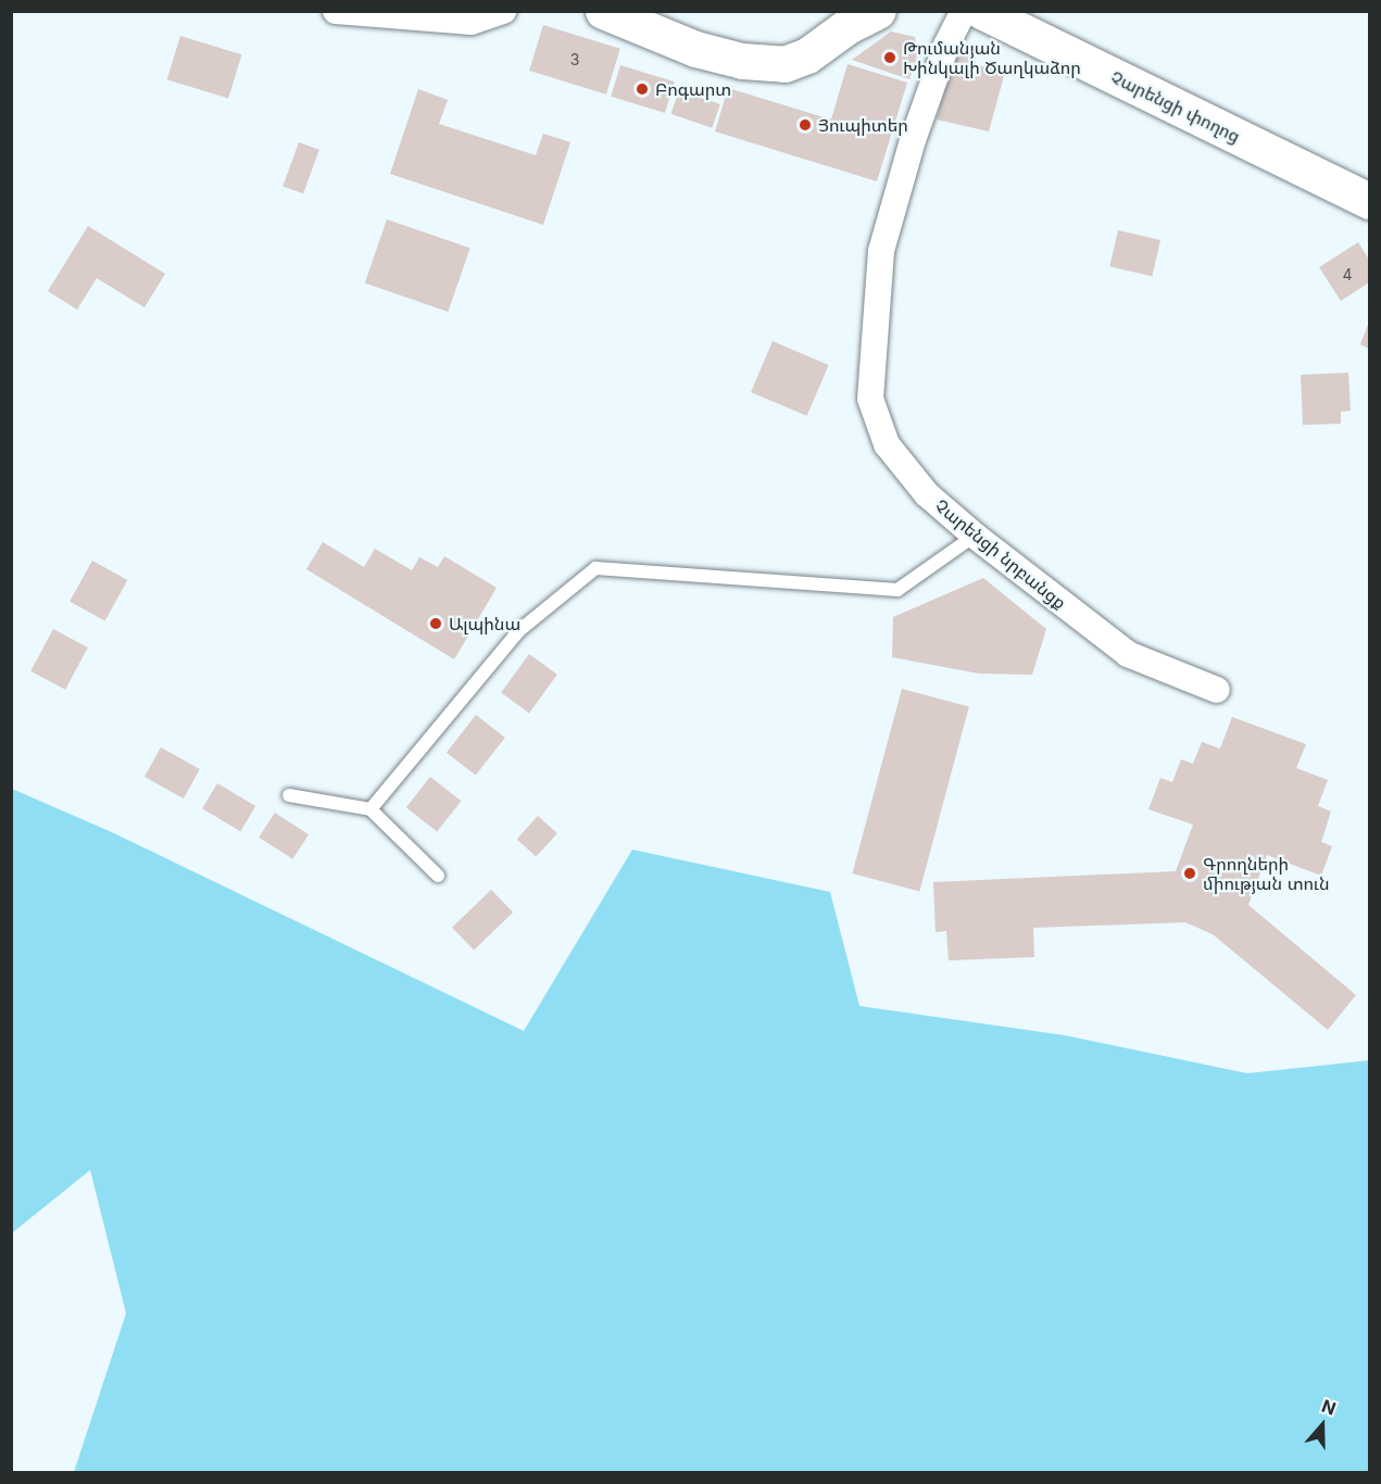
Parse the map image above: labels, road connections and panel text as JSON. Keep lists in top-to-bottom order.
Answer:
{
  "streets": {
    "main road": ["Չարենցի փողոց"],
    "street": ["Չարենցի նրբանցք"]
  },
  "places": [
    "Թումանյան Խինկալի Ծաղկաձոր",
    "Բոգարտ",
    "Յուպիտեր",
    "Ալպինա",
    "Գրողների միության տուն"
  ],
  "house_numbers": ["3", "4"],
  "north": "top"
}
